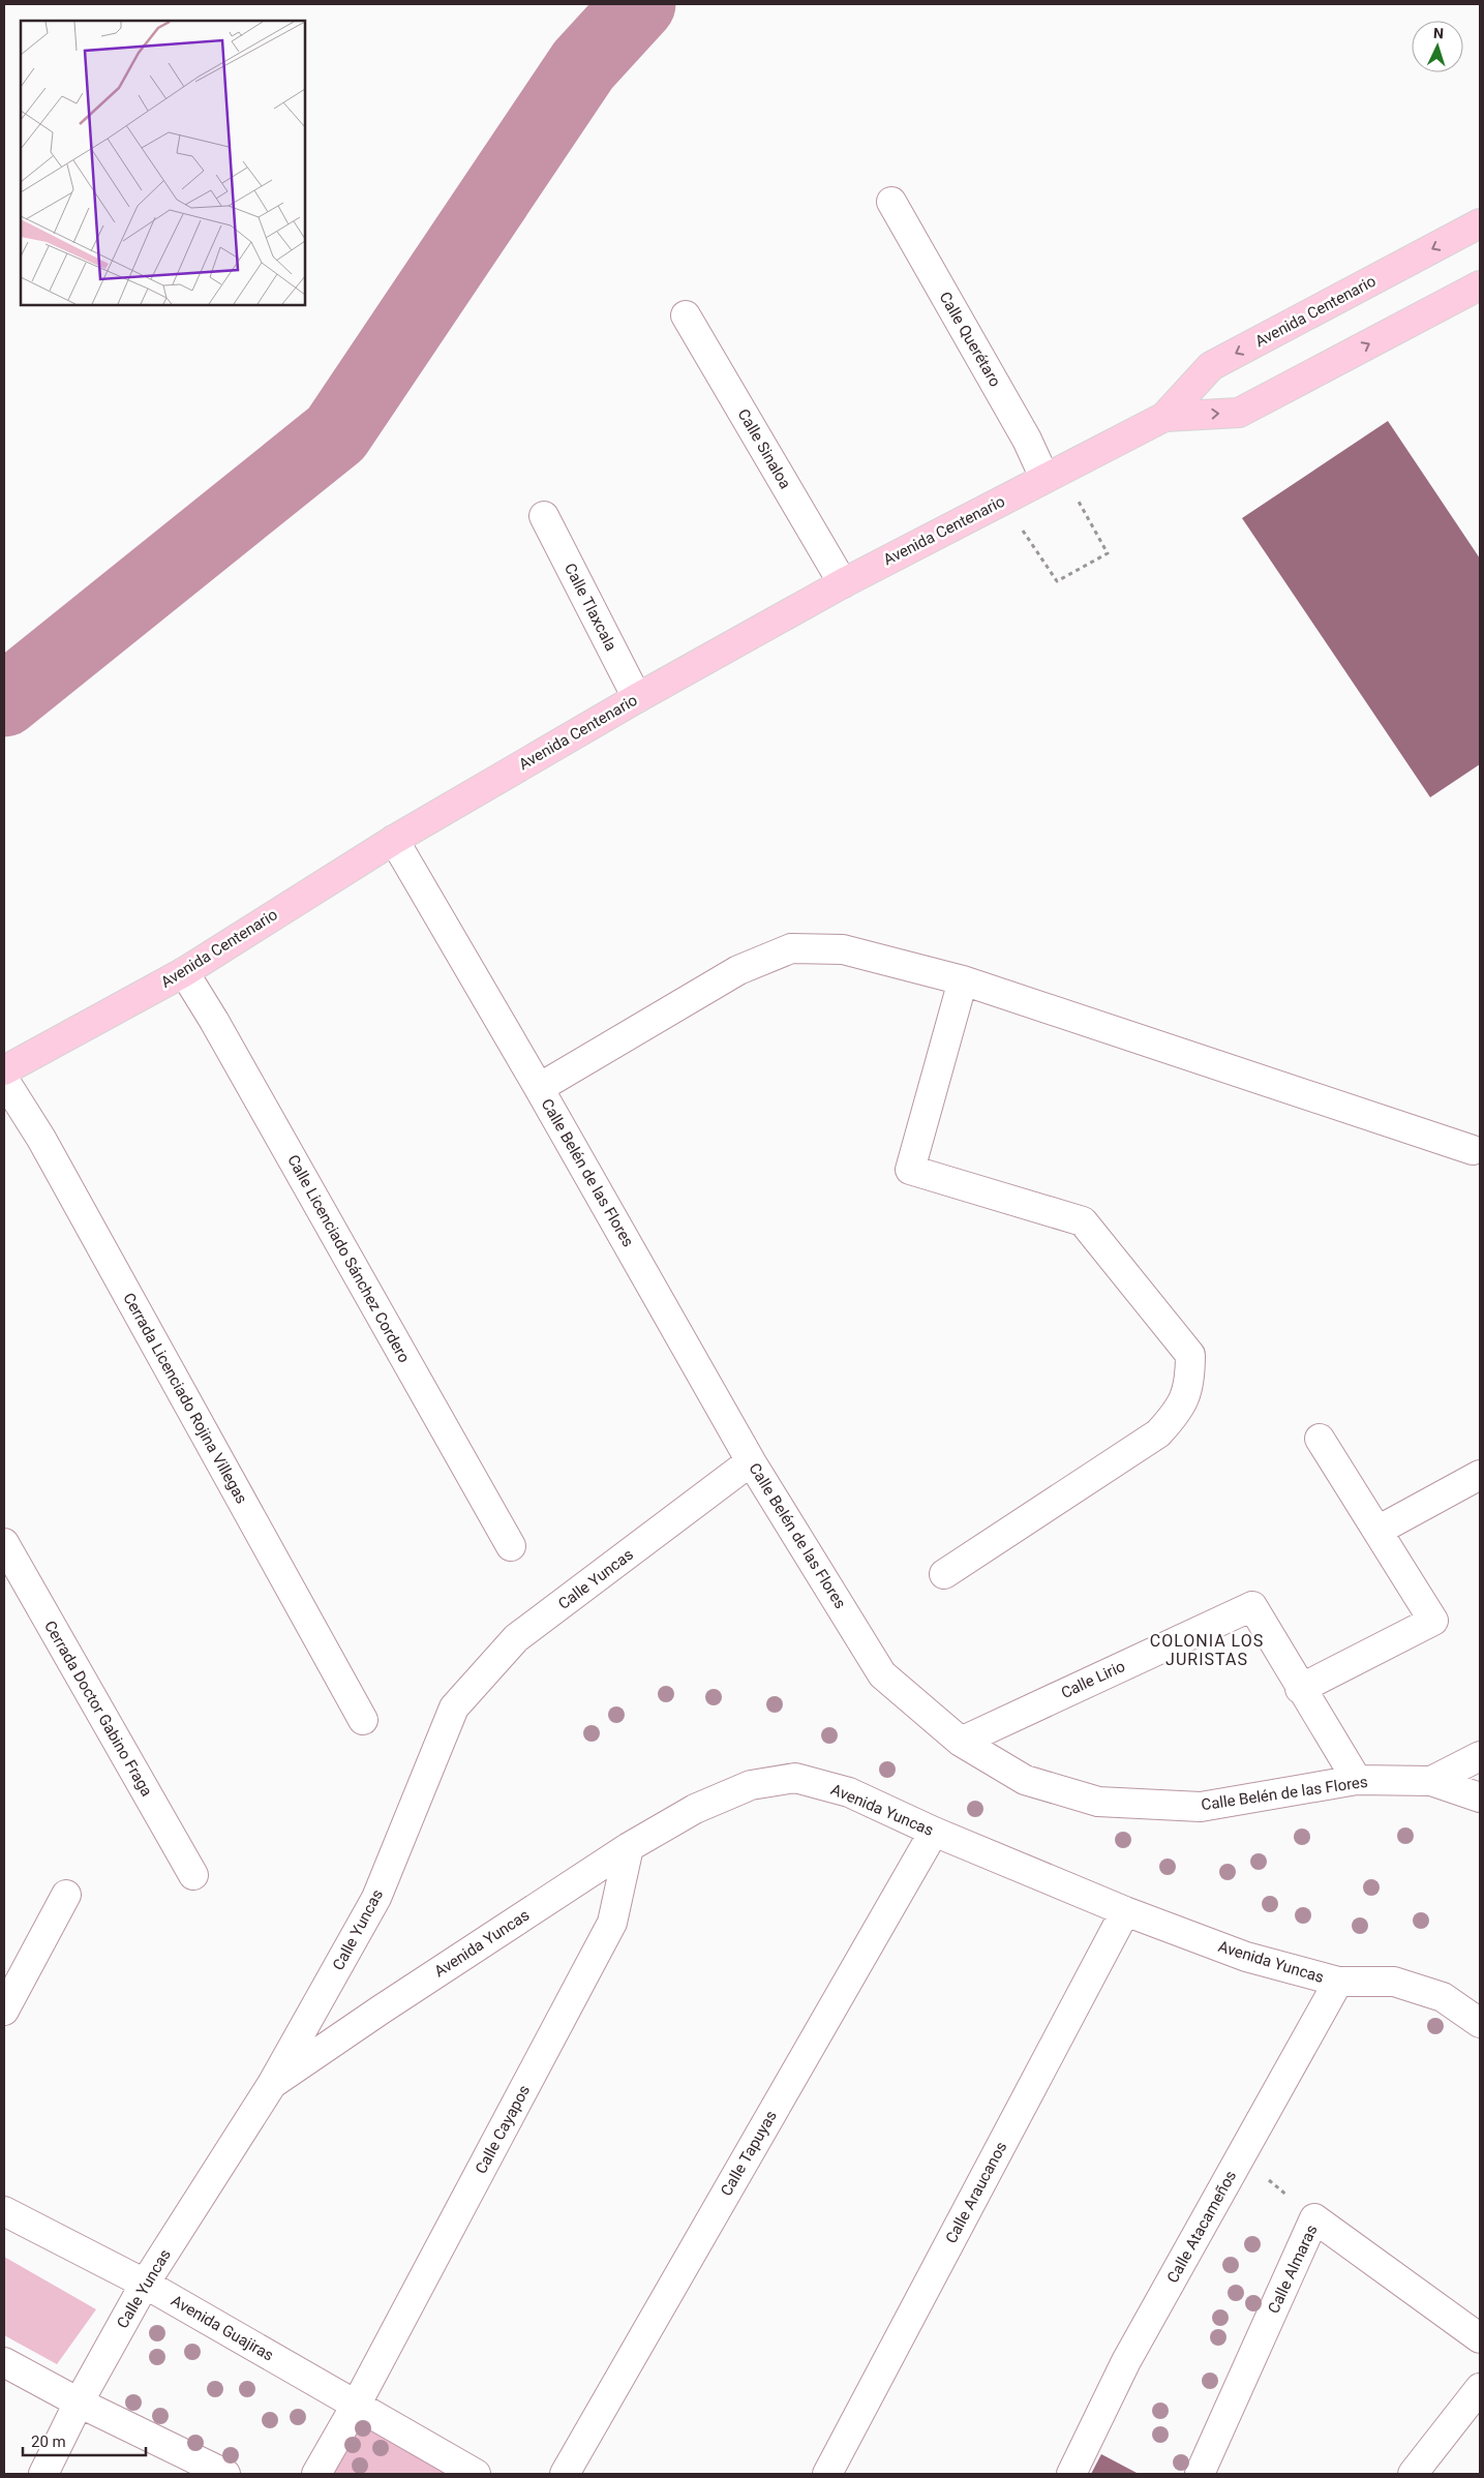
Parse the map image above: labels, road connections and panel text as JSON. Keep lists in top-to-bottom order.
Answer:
{
  "streets": {
    "main road": ["Avenida Centenario"],
    "street": [
      "Calle Querétaro",
      "Calle Sinaloa",
      "Calle Tlaxcala",
      "Calle Belén de las Flores",
      "Calle Licenciado Sánchez Cordero",
      "Cerrada Licenciado Rojina Villegas",
      "Calle Yuncas",
      "Calle Lirio",
      "Cerrada Doctor Gabino Fraga",
      "Avenida Yuncas",
      "Calle Cayapos",
      "Calle Tapuyas",
      "Calle Araucanos",
      "Calle Atacameños",
      "Calle Almaras",
      "Avenida Guajiras"
    ]
  },
  "crossings": [
    ["Avenida Centenario", "Calle Querétaro"],
    ["Avenida Centenario", "Calle Sinaloa"],
    ["Avenida Centenario", "Calle Tlaxcala"],
    ["Avenida Centenario", "Calle Belén de las Flores"],
    ["Avenida Centenario", "Calle Licenciado Sánchez Cordero"],
    ["Calle Belén de las Flores", "Calle Yuncas"],
    ["Calle Belén de las Flores", "Calle Lirio"],
    ["Calle Yuncas", "Avenida Yuncas"],
    ["Calle Yuncas", "Avenida Guajiras"],
    ["Avenida Yuncas", "Calle Cayapos"],
    ["Avenida Yuncas", "Calle Tapuyas"],
    ["Avenida Yuncas", "Calle Araucanos"],
    ["Avenida Yuncas", "Calle Atacameños"],
    ["Calle Cayapos", "Avenida Guajiras"]
  ],
  "districts": ["COLONIA LOS JURISTAS"],
  "scale_bar": "20 m",
  "north": "top"
}
